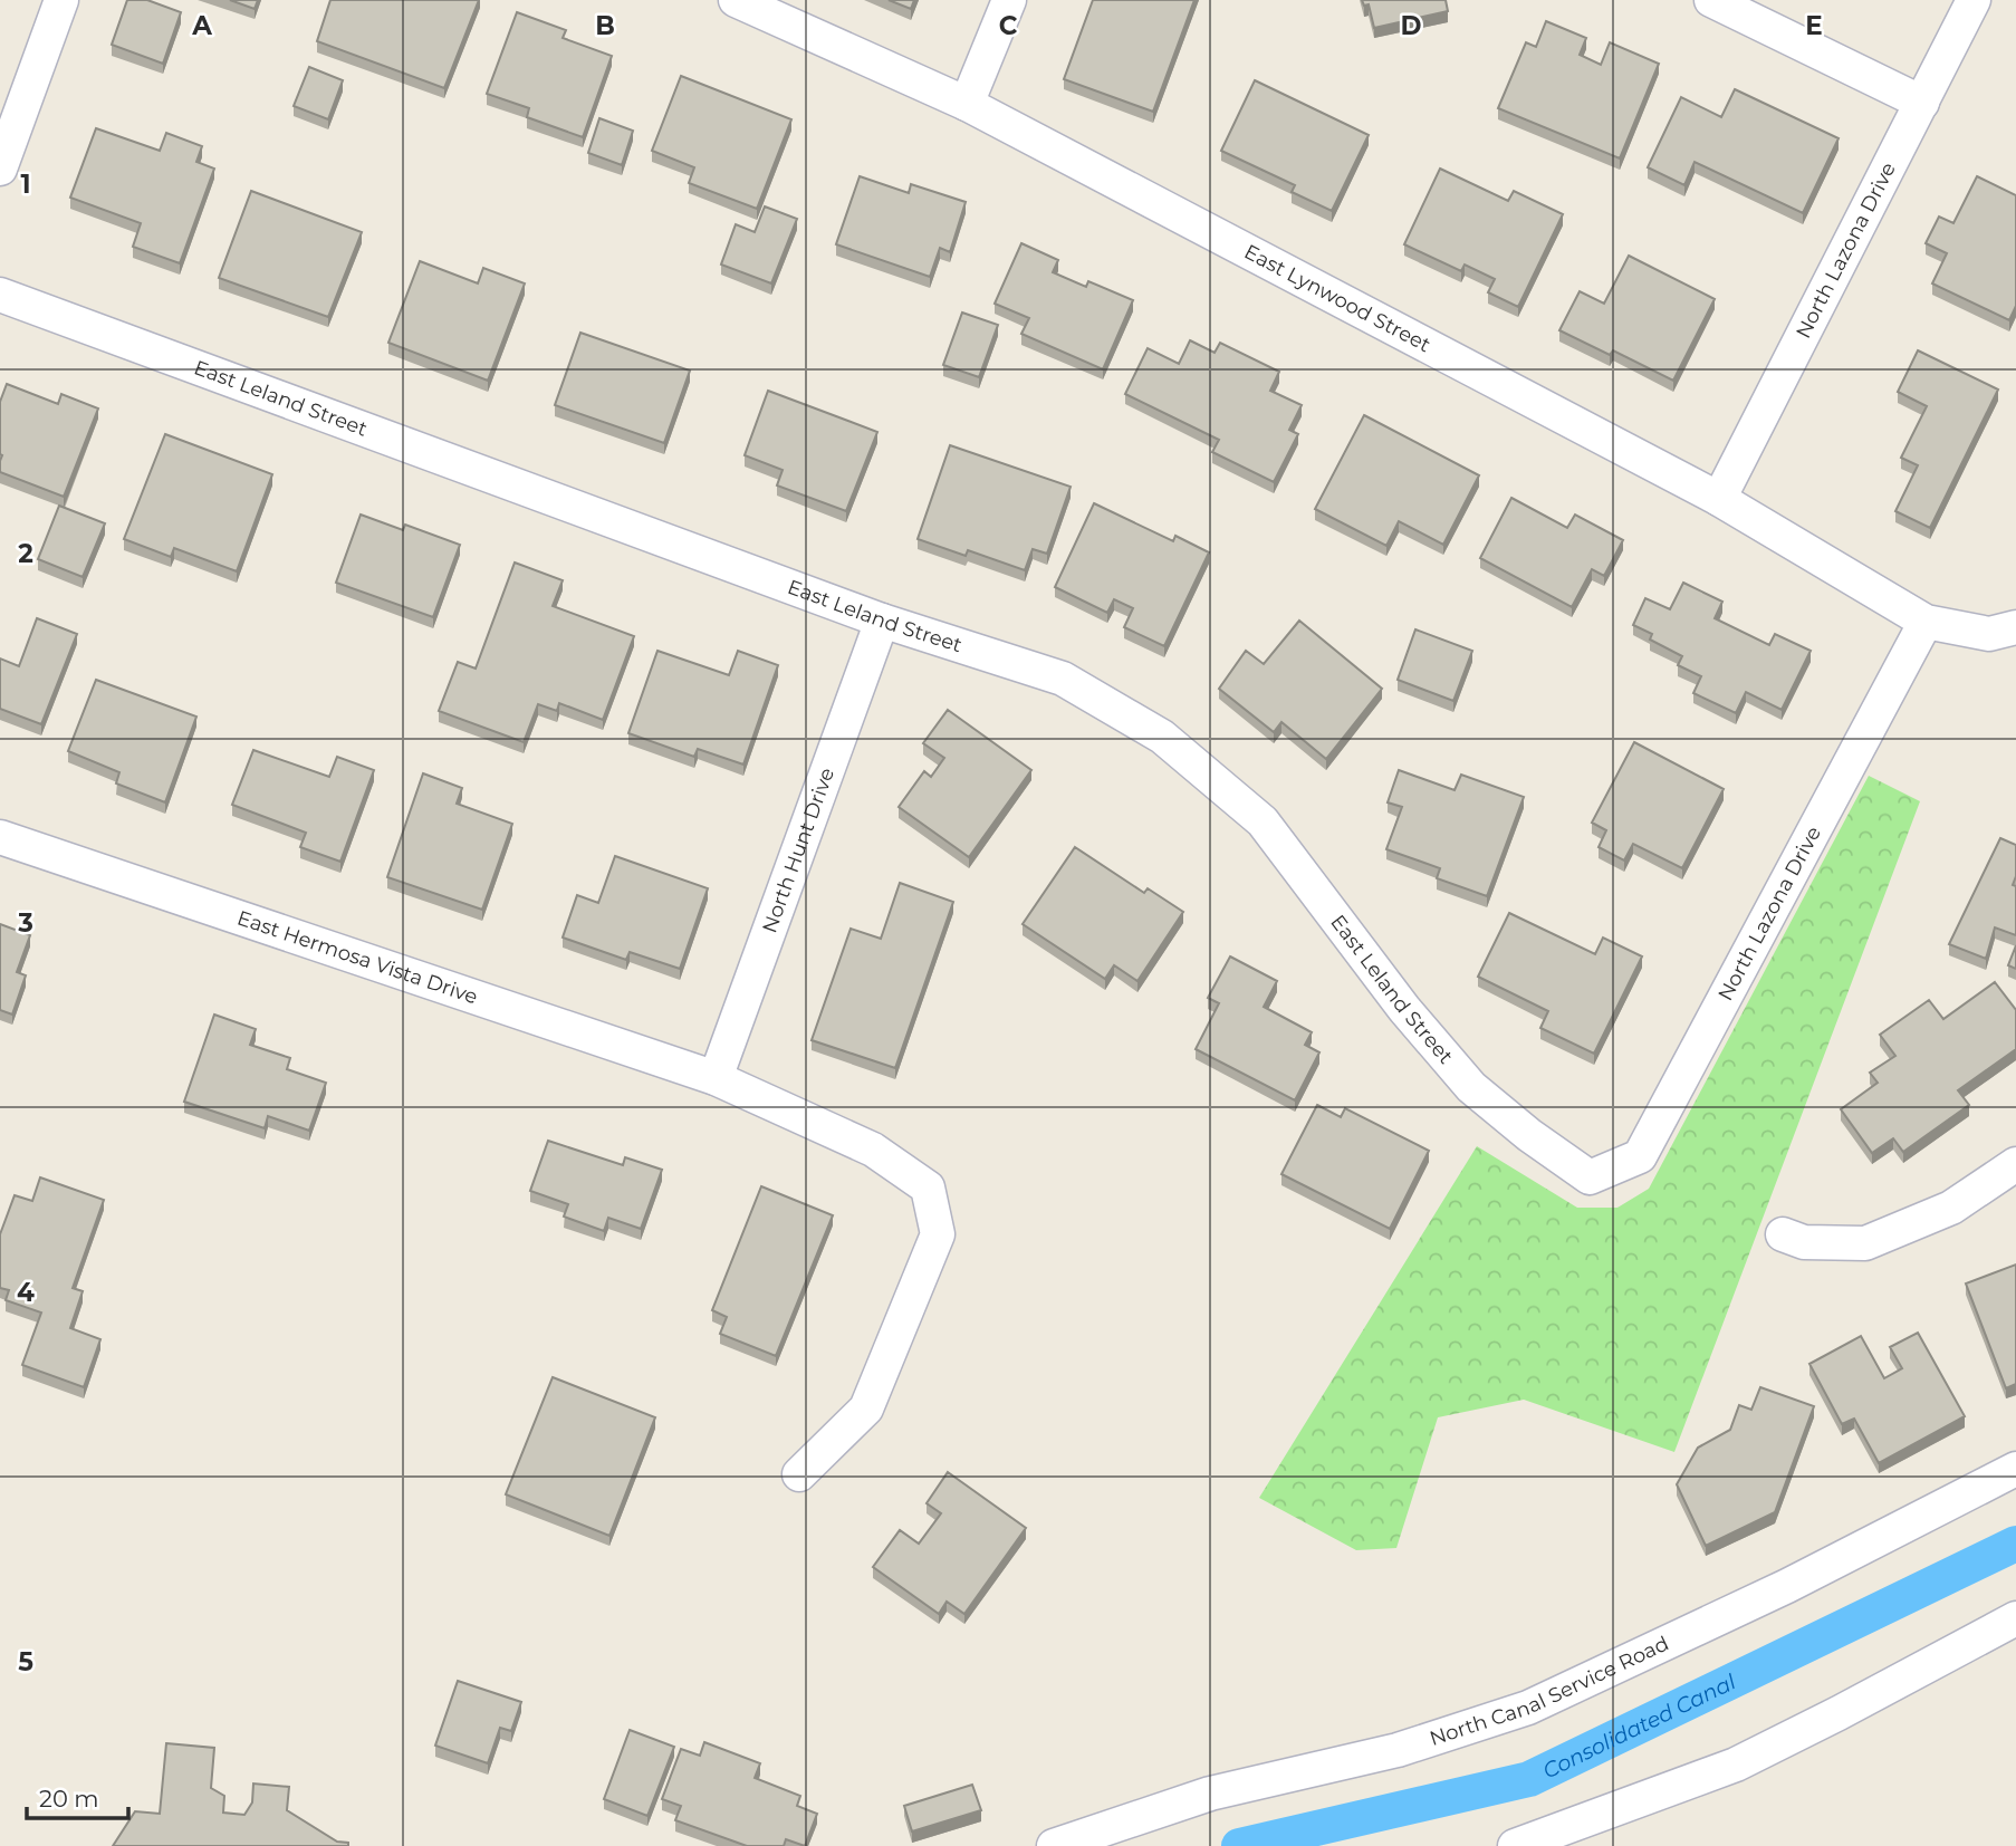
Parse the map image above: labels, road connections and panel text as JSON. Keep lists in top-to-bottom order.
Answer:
{
  "streets": {
    "street": [
      "North Lazona Drive",
      "East Lynwood Street",
      "East Leland Street",
      "North Hunt Drive",
      "East Hermosa Vista Drive",
      "North Canal Service Road"
    ]
  },
  "crossings": [
    ["North Lazona Drive", "East Lynwood Street"],
    ["North Lazona Drive", "East Leland Street"],
    ["East Leland Street", "North Hunt Drive"],
    ["North Hunt Drive", "East Hermosa Vista Drive"]
  ],
  "water": ["Consolidated Canal"],
  "scale_bar": "20 m",
  "grid": {
    "columns": [
      "A",
      "B",
      "C",
      "D",
      "E"
    ],
    "rows": [
      "1",
      "2",
      "3",
      "4",
      "5"
    ]
  }
}
